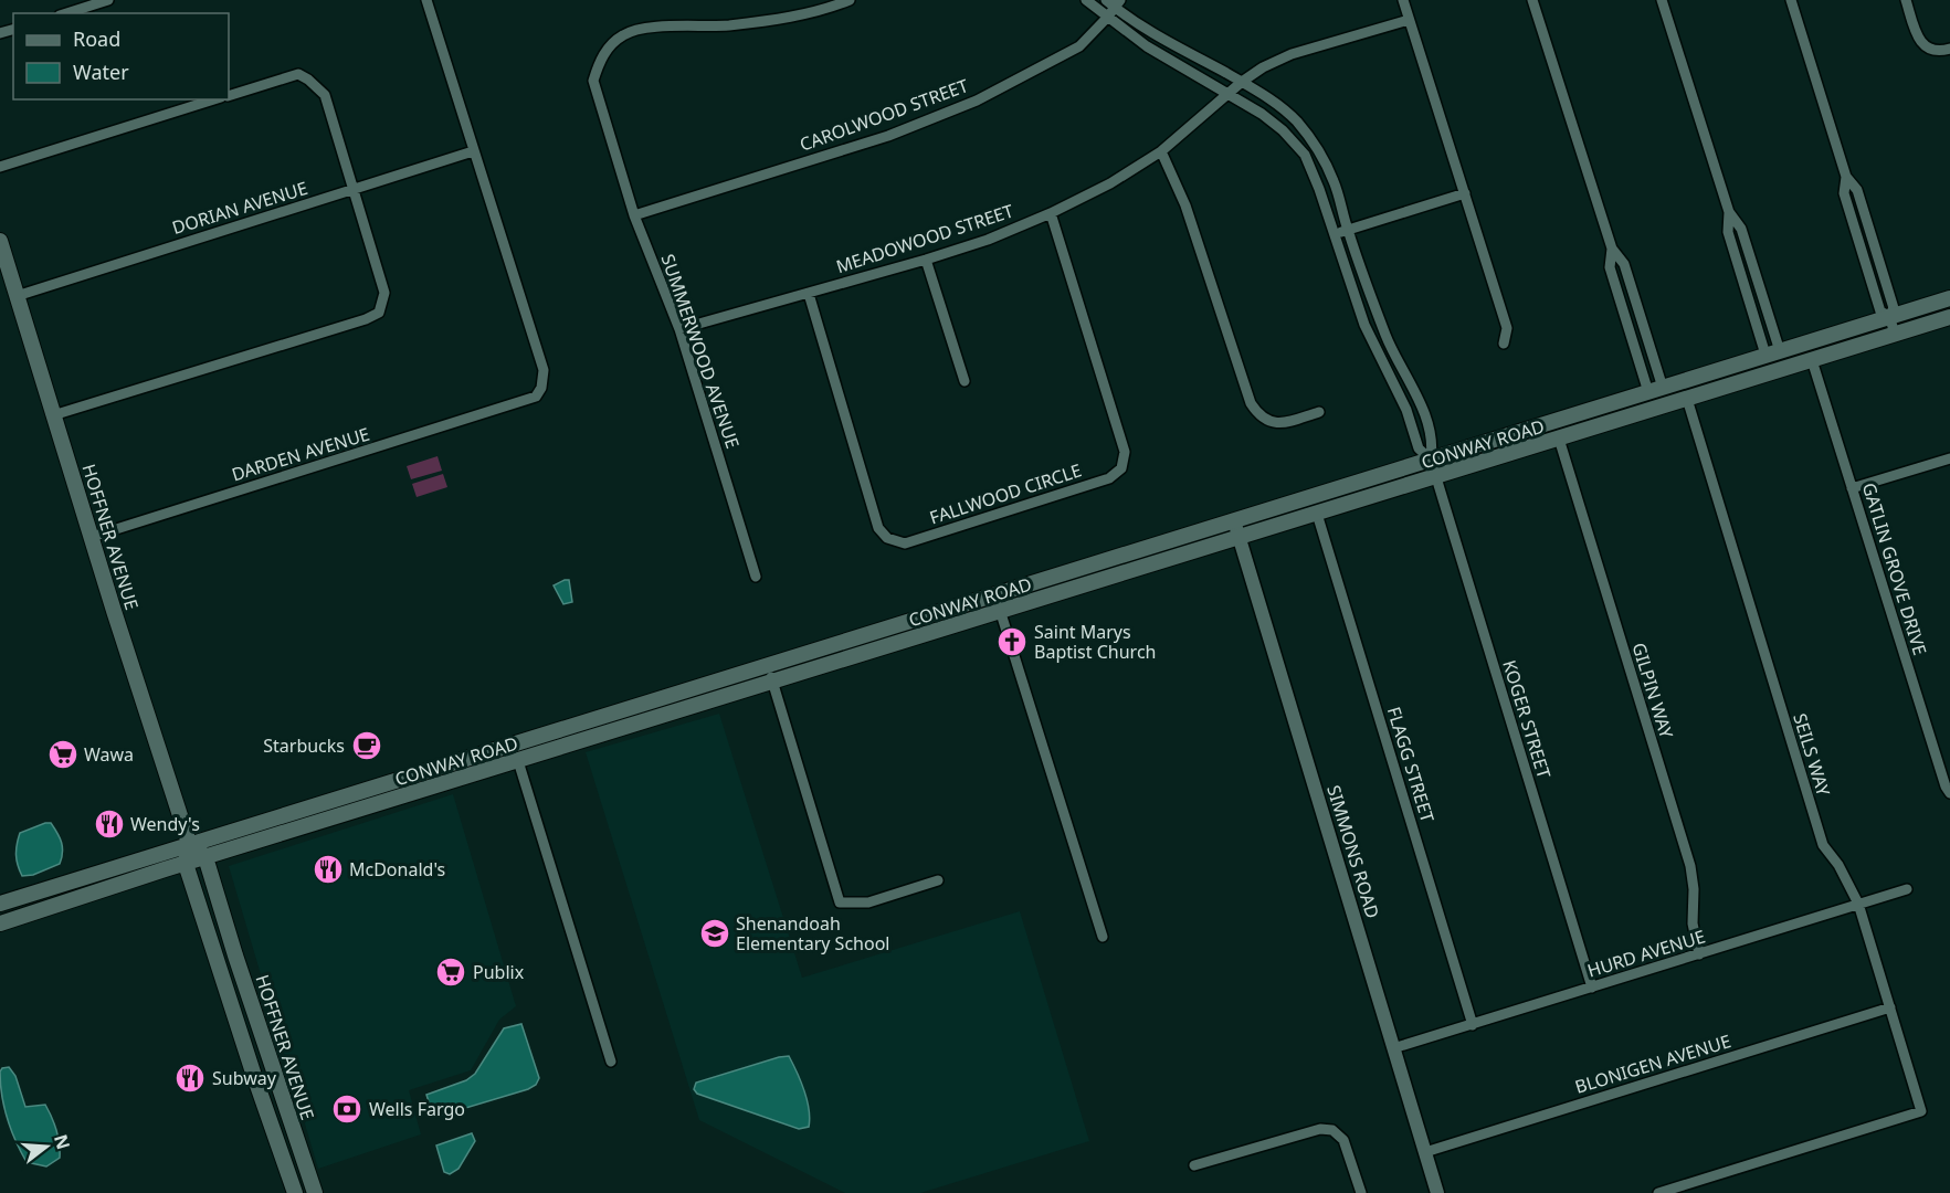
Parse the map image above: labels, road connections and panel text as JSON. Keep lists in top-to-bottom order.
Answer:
{
  "streets": {
    "main road": ["CONWAY ROAD", "HOFFNER AVENUE"],
    "street": [
      "CAROLWOOD STREET",
      "DORIAN AVENUE",
      "MEADOWOOD STREET",
      "SUMMERWOOD AVENUE",
      "DARDEN AVENUE",
      "FALLWOOD CIRCLE",
      "GATLIN GROVE DRIVE",
      "GILPIN WAY",
      "KOGER STREET",
      "SEILS WAY",
      "FLAGG STREET",
      "SIMMONS ROAD",
      "HURD AVENUE",
      "BLONIGEN AVENUE"
    ]
  },
  "crossings": [
    ["CAROLWOOD STREET", "SUMMERWOOD AVENUE"],
    ["DORIAN AVENUE", "DARDEN AVENUE"],
    ["DORIAN AVENUE", "HOFFNER AVENUE"],
    ["MEADOWOOD STREET", "SUMMERWOOD AVENUE"],
    ["MEADOWOOD STREET", "FALLWOOD CIRCLE"],
    ["CONWAY ROAD", "HOFFNER AVENUE"],
    ["CONWAY ROAD", "GATLIN GROVE DRIVE"],
    ["CONWAY ROAD", "GILPIN WAY"],
    ["CONWAY ROAD", "KOGER STREET"],
    ["CONWAY ROAD", "SEILS WAY"],
    ["CONWAY ROAD", "FLAGG STREET"],
    ["CONWAY ROAD", "SIMMONS ROAD"],
    ["DARDEN AVENUE", "HOFFNER AVENUE"],
    ["GILPIN WAY", "HURD AVENUE"],
    ["KOGER STREET", "HURD AVENUE"],
    ["SEILS WAY", "HURD AVENUE"],
    ["SEILS WAY", "BLONIGEN AVENUE"],
    ["FLAGG STREET", "HURD AVENUE"],
    ["SIMMONS ROAD", "HURD AVENUE"],
    ["SIMMONS ROAD", "BLONIGEN AVENUE"]
  ],
  "places": {
    "church": ["Saint Marys Baptist Church"],
    "cafe": ["Starbucks"],
    "supermarket": ["Wawa", "Publix"],
    "restaurant": ["Wendy's", "McDonald's", "Subway"],
    "school or university": ["Shenandoah Elementary School"],
    "bank": ["Wells Fargo"]
  },
  "legend": ["Road", "Water"],
  "north": "right"
}
